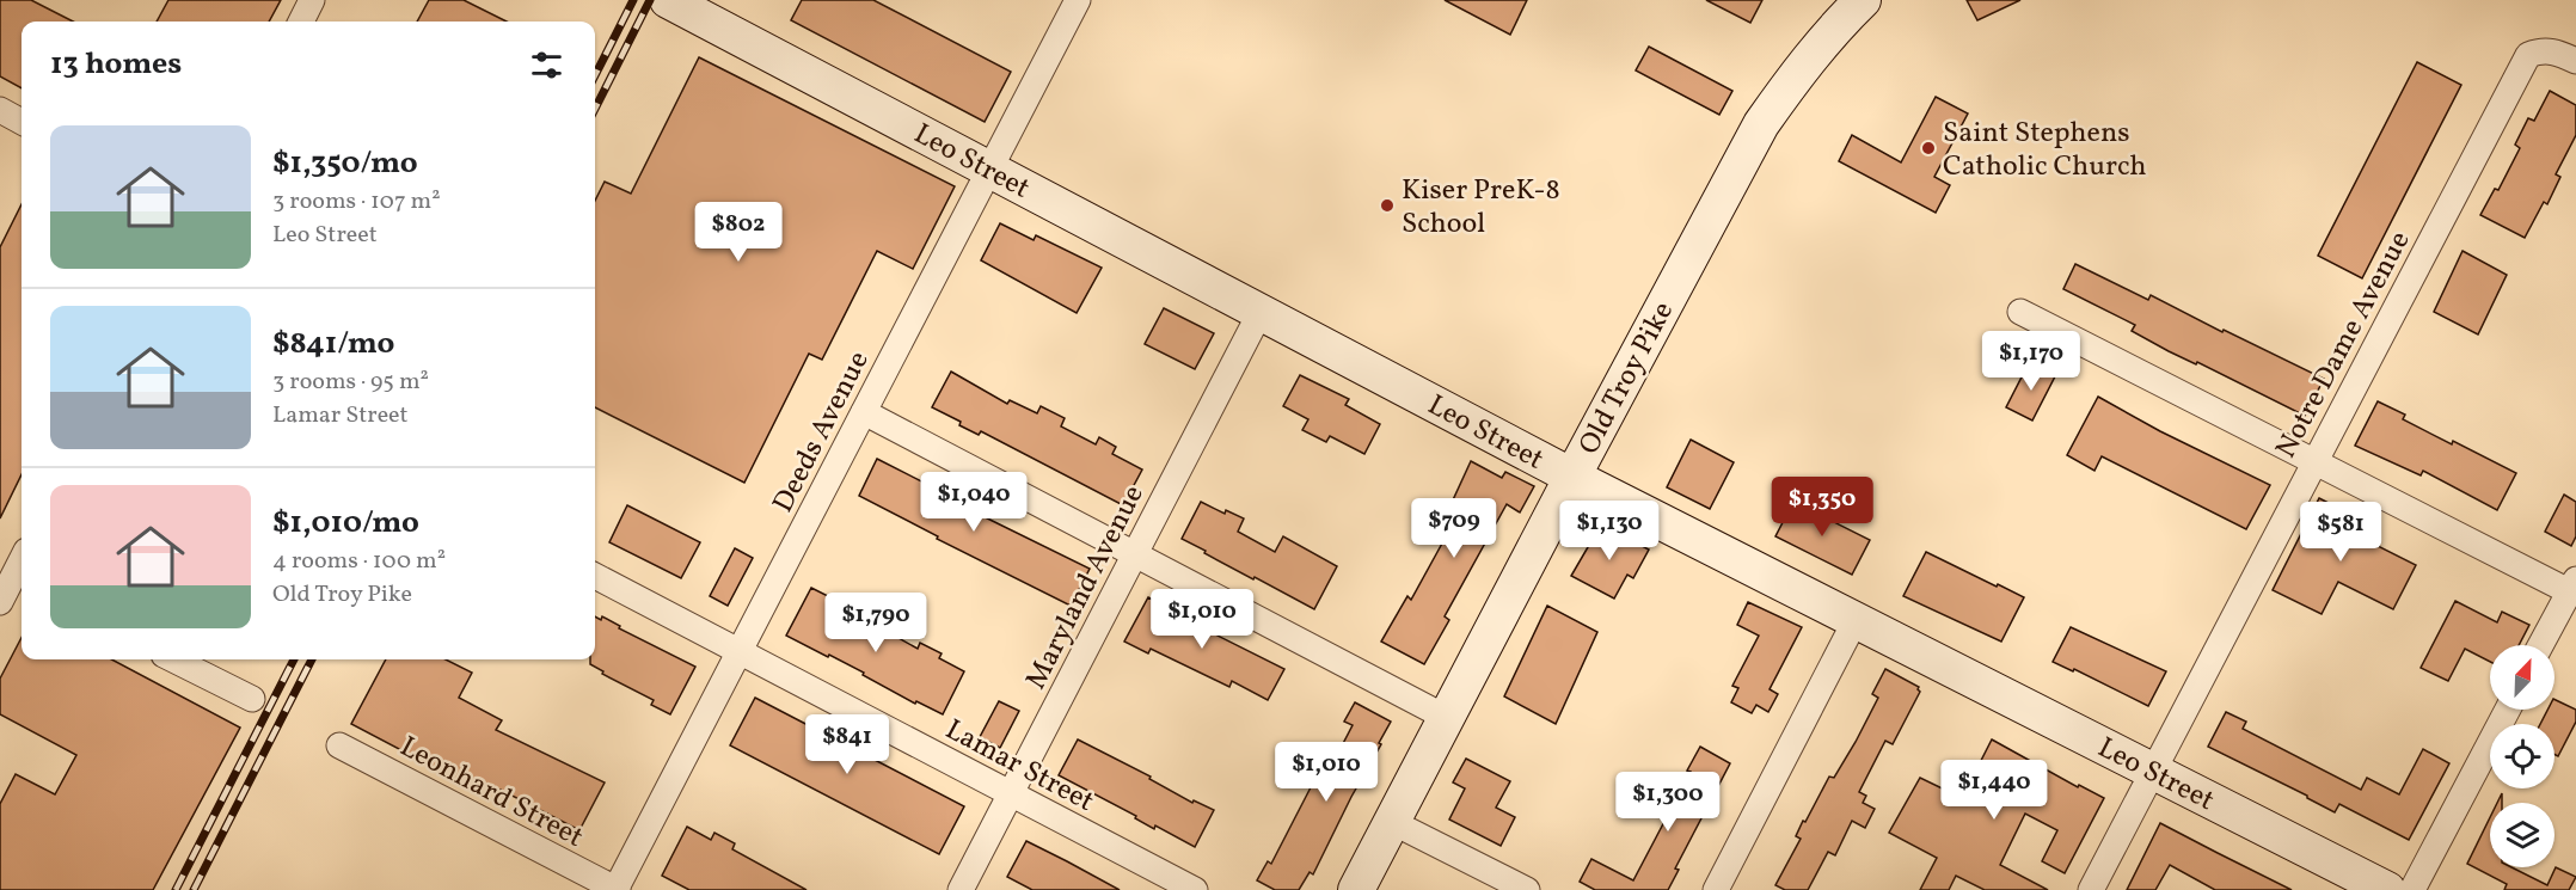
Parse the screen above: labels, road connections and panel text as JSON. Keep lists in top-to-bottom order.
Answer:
{
  "streets": {
    "street": [
      "Leo Street",
      "Notre Dame Avenue",
      "Old Troy Pike",
      "Deeds Avenue",
      "Maryland Avenue",
      "Lamar Street",
      "Leonhard Street"
    ]
  },
  "crossings": [
    ["Leo Street", "Notre Dame Avenue"],
    ["Leo Street", "Old Troy Pike"],
    ["Leo Street", "Deeds Avenue"],
    ["Leo Street", "Maryland Avenue"],
    ["Deeds Avenue", "Lamar Street"],
    ["Deeds Avenue", "Leonhard Street"],
    ["Maryland Avenue", "Lamar Street"]
  ],
  "places": ["Saint Stephens Catholic Church", "Kiser PreK-8 School"],
  "north": "top right",
  "page": {
    "heading": "13 homes",
    "list": [
      {
        "name": "$1,350/mo",
        "note": "3 rooms · 107 m² · Leo Street"
      },
      {
        "name": "$841/mo",
        "note": "3 rooms · 95 m² · Lamar Street"
      },
      {
        "name": "$1,010/mo",
        "note": "4 rooms · 100 m² · Old Troy Pike"
      }
    ],
    "price": [
      "$802",
      "$1,170",
      "$1,040",
      "$1,350",
      "$709",
      "$1,130",
      "$581",
      "$1,010",
      "$1,790",
      "$841",
      "$1,010",
      "$1,440",
      "$1,300"
    ]
  }
}
